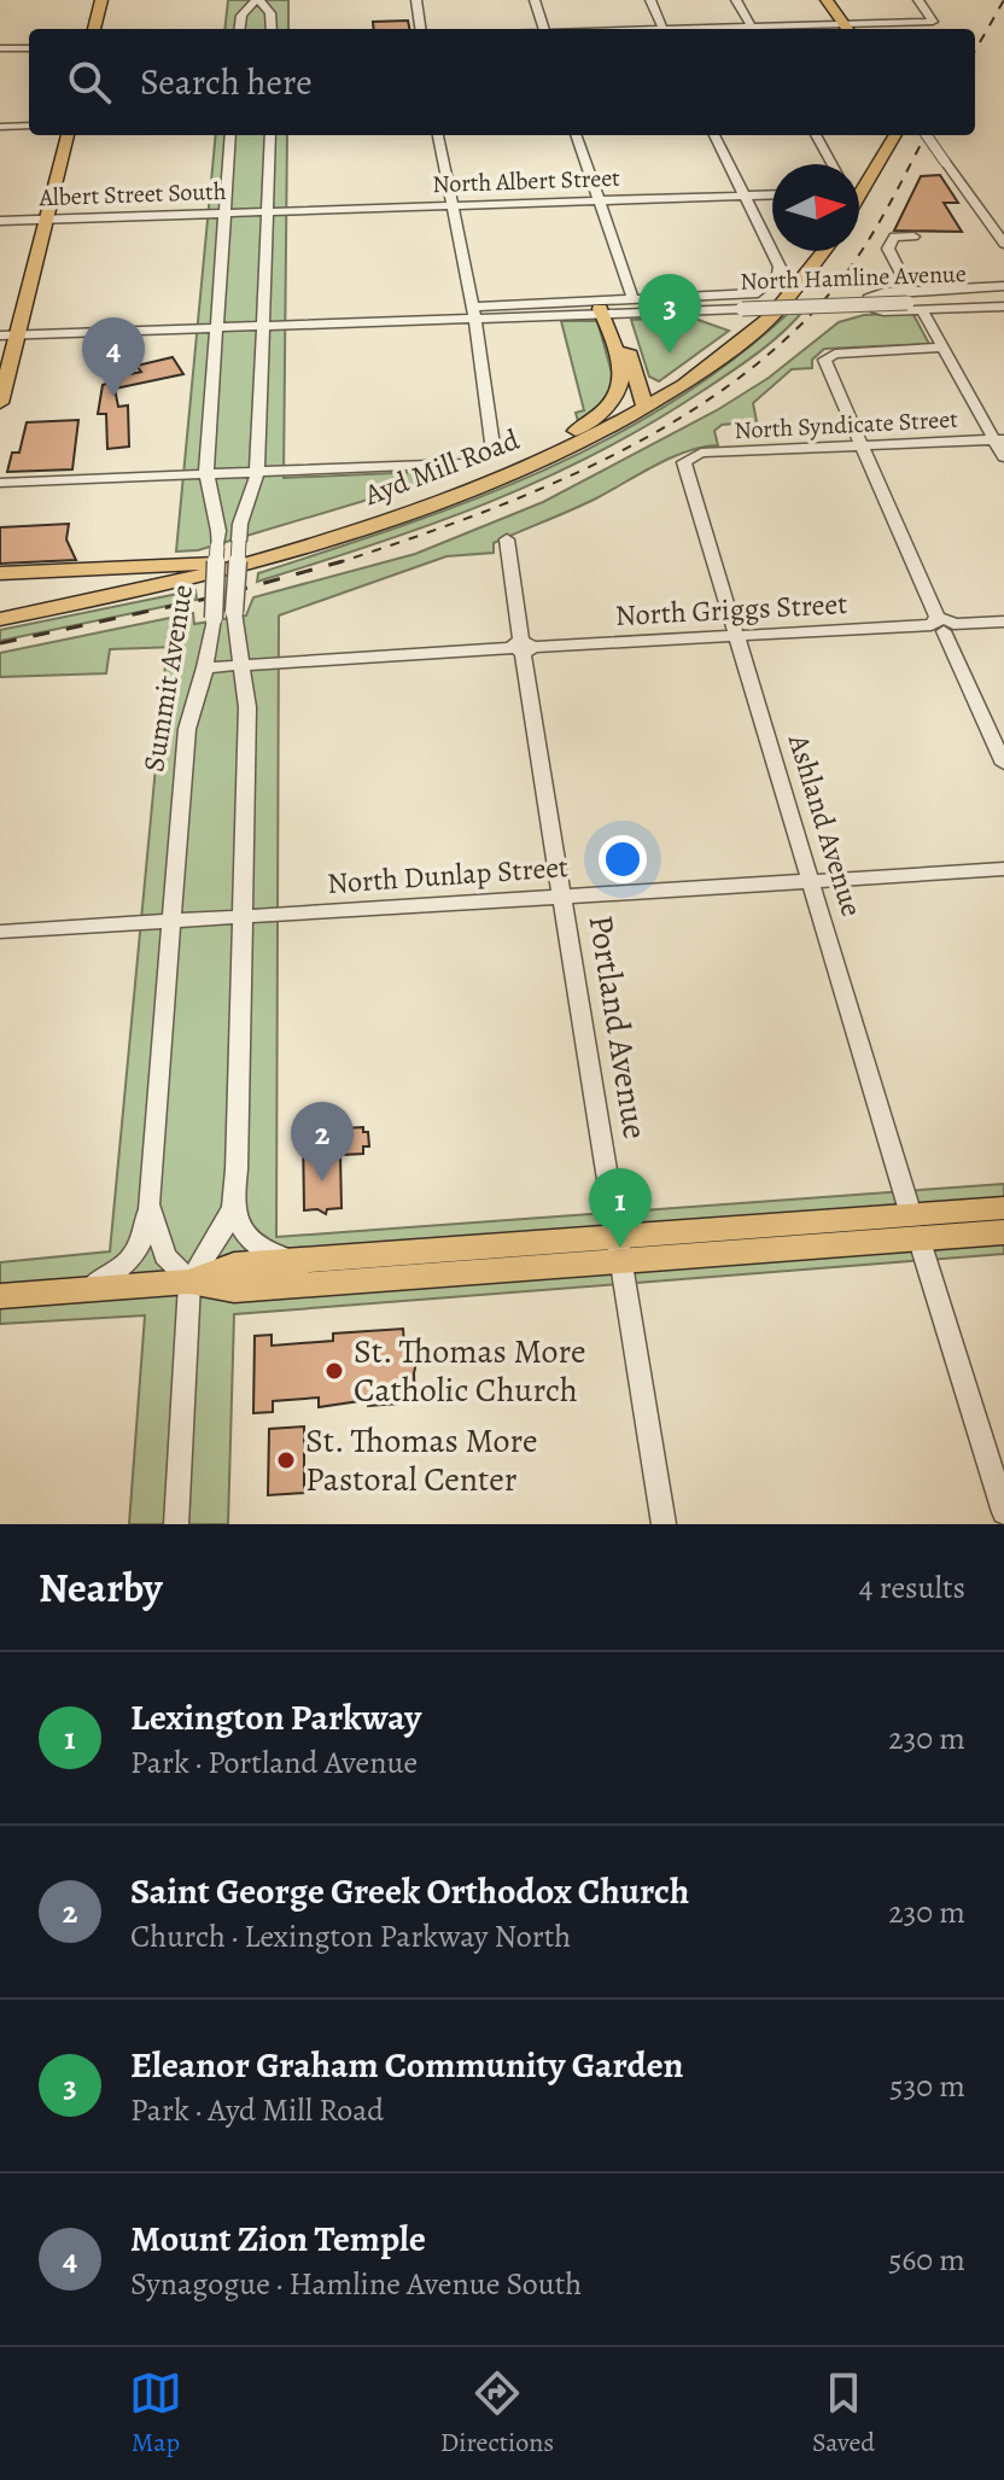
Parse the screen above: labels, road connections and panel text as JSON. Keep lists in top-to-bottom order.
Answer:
{
  "streets": {
    "main road": ["Ayd Mill Road"],
    "street": [
      "North Albert Street",
      "Albert Street South",
      "North Hamline Avenue",
      "North Syndicate Street",
      "North Griggs Street",
      "Summit Avenue",
      "Ashland Avenue",
      "North Dunlap Street",
      "Portland Avenue"
    ]
  },
  "crossings": [
    ["North Albert Street", "Albert Street South"],
    ["North Albert Street", "North Hamline Avenue"],
    ["North Albert Street", "Summit Avenue"],
    ["Albert Street South", "Summit Avenue"],
    ["North Hamline Avenue", "Summit Avenue"],
    ["North Syndicate Street", "Ashland Avenue"],
    ["Ayd Mill Road", "Summit Avenue"],
    ["North Griggs Street", "Summit Avenue"],
    ["North Griggs Street", "Ashland Avenue"],
    ["North Griggs Street", "Portland Avenue"],
    ["Summit Avenue", "North Dunlap Street"],
    ["Ashland Avenue", "North Dunlap Street"],
    ["North Dunlap Street", "Portland Avenue"]
  ],
  "places": ["St. Thomas More Catholic Church", "St. Thomas More Pastoral Center"],
  "north": "right",
  "page": {
    "search": "Search here",
    "pins": [
      "3",
      "4",
      "2",
      "1"
    ],
    "heading": ["Nearby", "4 results"],
    "list": [
      {
        "mark": "1",
        "name": "Lexington Parkway",
        "note": "Park · Portland Avenue",
        "value": "230 m"
      },
      {
        "mark": "2",
        "name": "Saint George Greek Orthodox Church",
        "note": "Church · Lexington Parkway North",
        "value": "230 m"
      },
      {
        "mark": "3",
        "name": "Eleanor Graham Community Garden",
        "note": "Park · Ayd Mill Road",
        "value": "530 m"
      },
      {
        "mark": "4",
        "name": "Mount Zion Temple",
        "note": "Synagogue · Hamline Avenue South",
        "value": "560 m"
      }
    ],
    "nav": ["Map", "Directions", "Saved"]
  }
}
